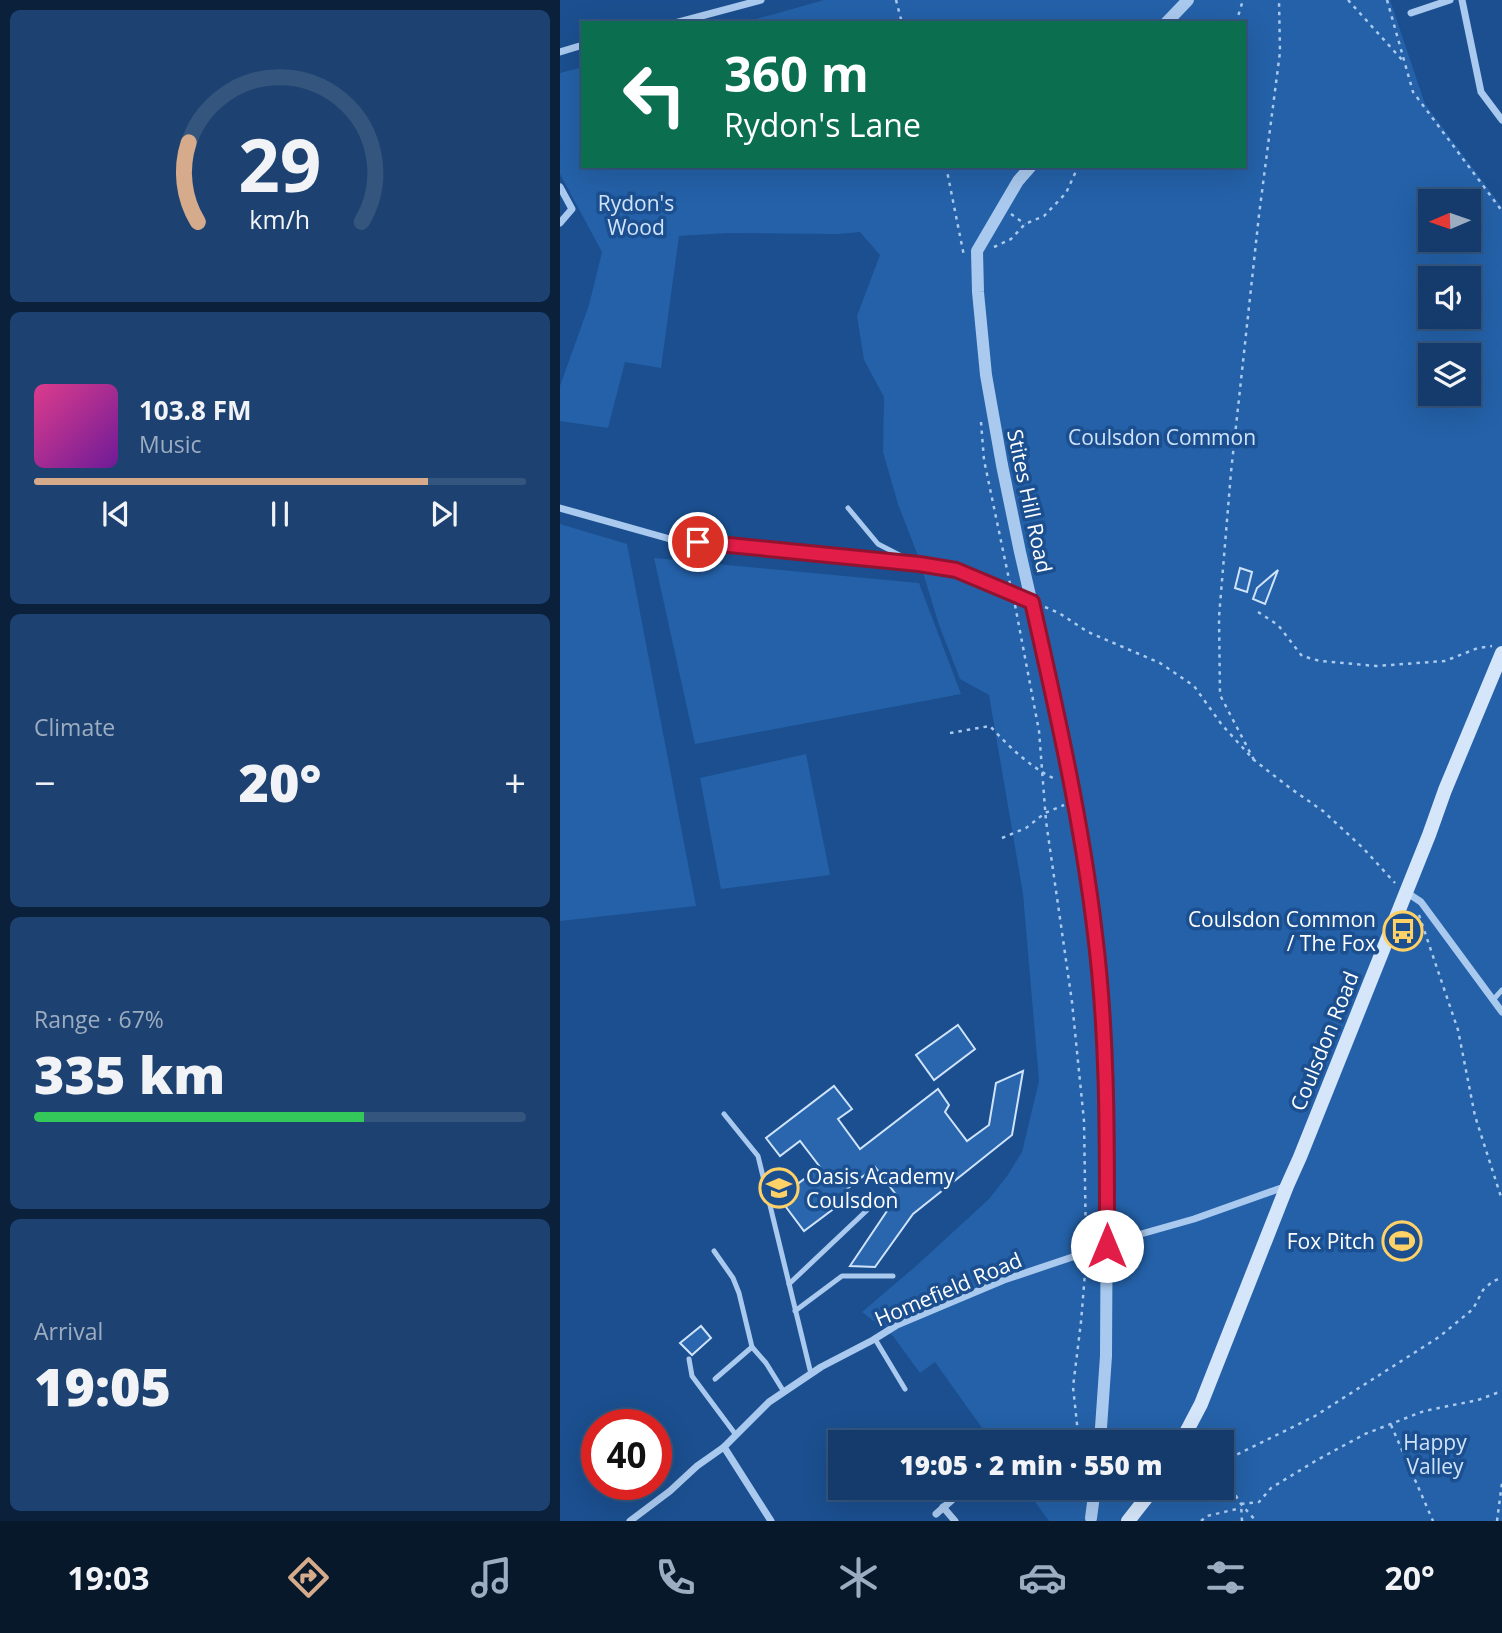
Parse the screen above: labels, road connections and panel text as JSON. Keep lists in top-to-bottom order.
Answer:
{
  "streets": {
    "main road": ["Coulsdon Road"],
    "street": ["Stites Hill Road", "Homefield Road"]
  },
  "crossings": [
    ["Stites Hill Road", "Homefield Road"],
    ["Coulsdon Road", "Homefield Road"]
  ],
  "parks": ["Rydon's Wood", "Coulsdon Common", "Happy Valley"],
  "places": {
    "bus stop": ["Coulsdon Common / The Fox"],
    "school or university": ["Oasis Academy Coulsdon"],
    "sports": ["Fox Pitch"]
  },
  "north": "left",
  "page": {
    "turn": ["360 m", "Rydon's Lane"],
    "song": ["103.8 FM", "Music"],
    "tile": [
      "Climate",
      ["Range · 67%", "335 km"],
      ["Arrival", "19:05"]
    ],
    "heat": ["−", "20°", "+"],
    "limit": "40",
    "trip": "19:05 · 2 min · 550 m",
    "tabs": ["19:03", "20°"],
    "gauge": ["29", "km/h"]
  }
}
